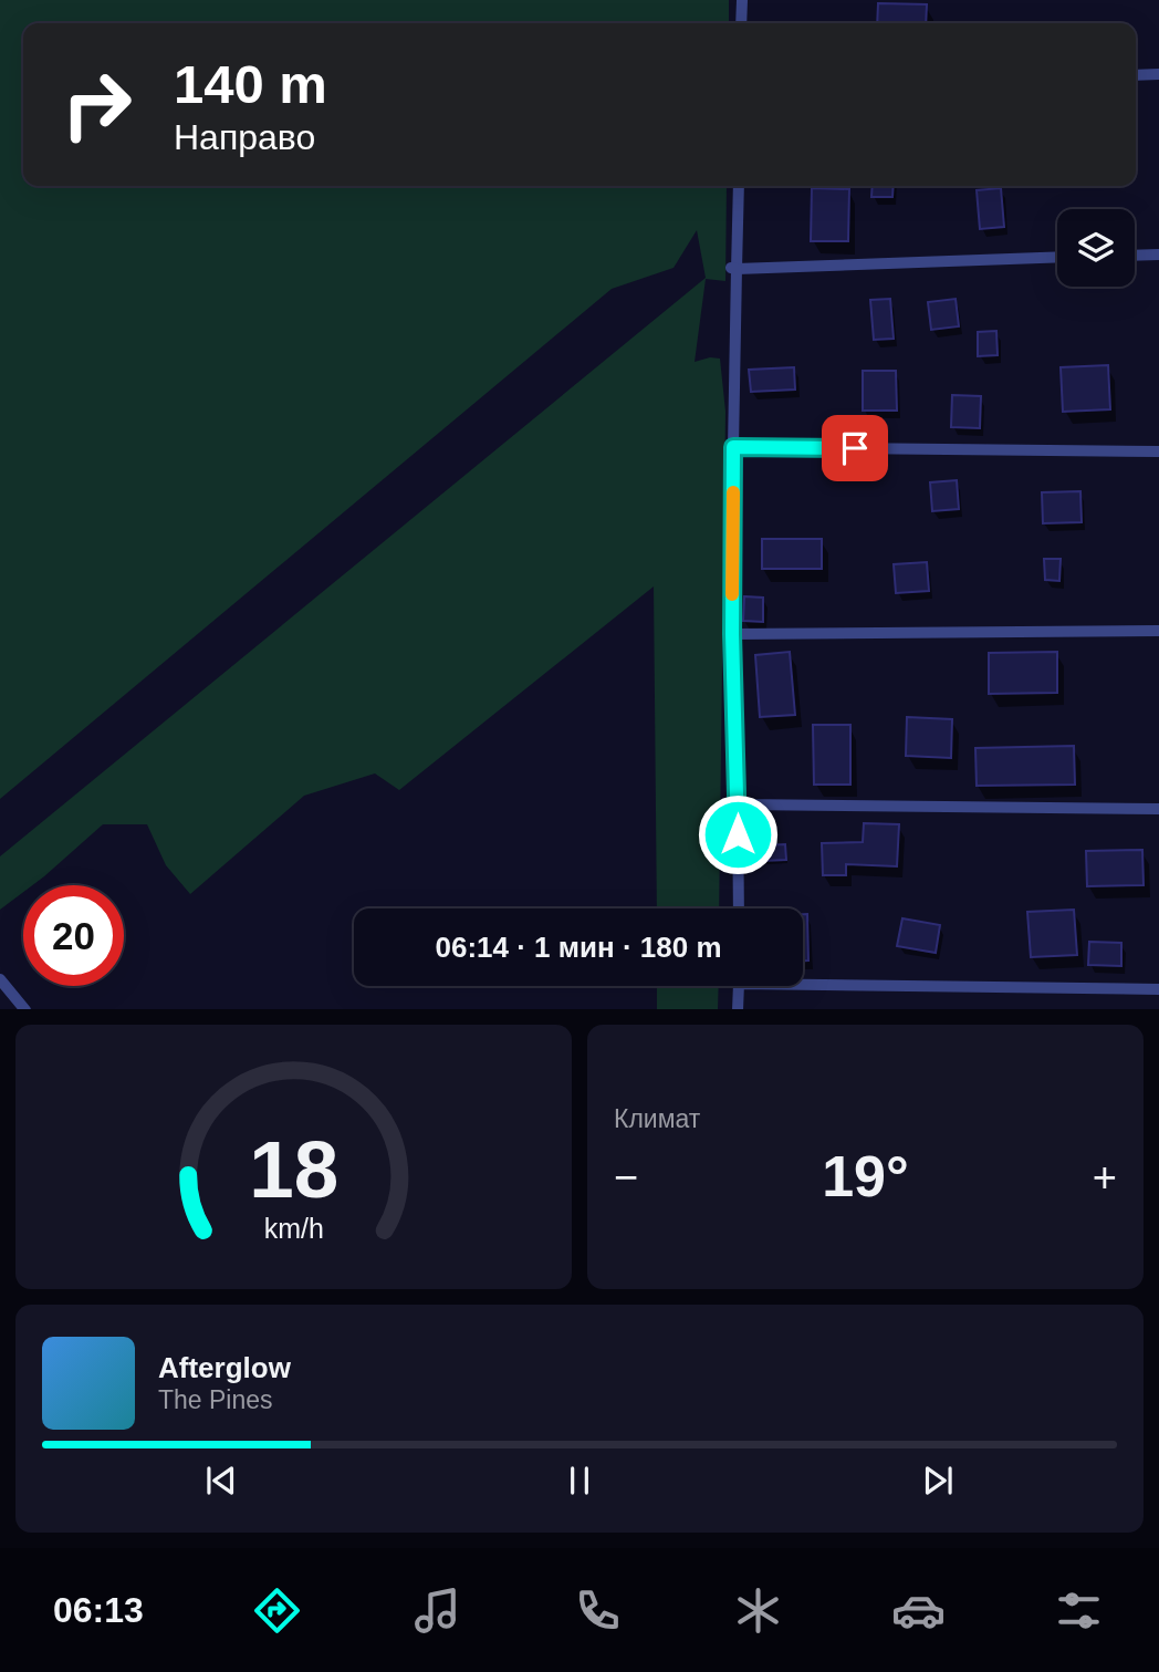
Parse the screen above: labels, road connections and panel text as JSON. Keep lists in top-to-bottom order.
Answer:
{
  "page": {
    "turn": ["140 m", "Направо"],
    "limit": "20",
    "trip": "06:14 · 1 мин · 180 m",
    "tile": "Климат",
    "heat": ["−", "19°", "+"],
    "song": ["Afterglow", "The Pines"],
    "tabs": "06:13",
    "gauge": ["18", "km/h"]
  }
}
